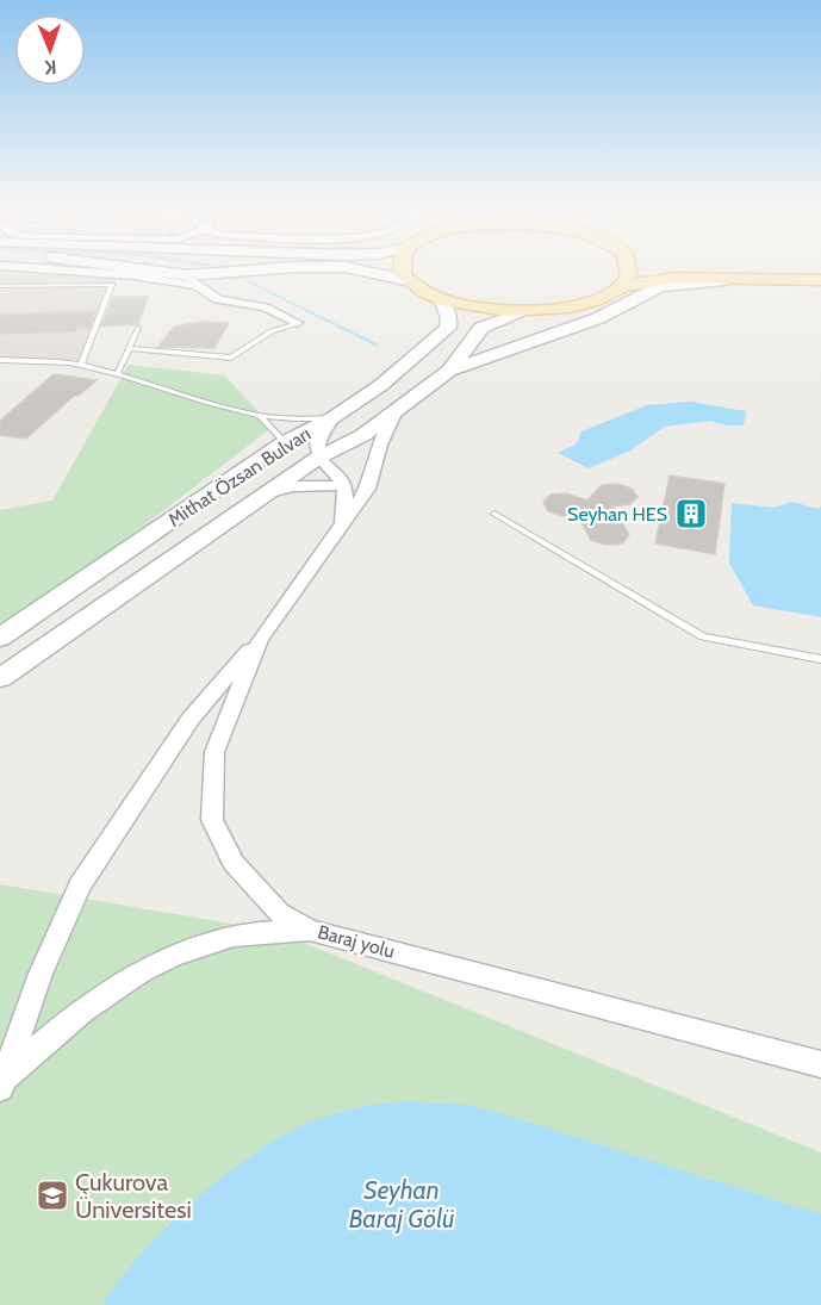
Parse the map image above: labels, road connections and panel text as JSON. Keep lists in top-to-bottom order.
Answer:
{
  "streets": {
    "main road": ["Mithat Özsan Bulvarı"],
    "street": ["Baraj yolu"]
  },
  "crossings": [
    ["Mithat Özsan Bulvarı", "Baraj yolu"]
  ],
  "water": ["Seyhan Baraj Gölü"],
  "places": {
    "building": ["Seyhan HES"],
    "school or university": ["Çukurova Üniversitesi"]
  },
  "north": "bottom"
}
